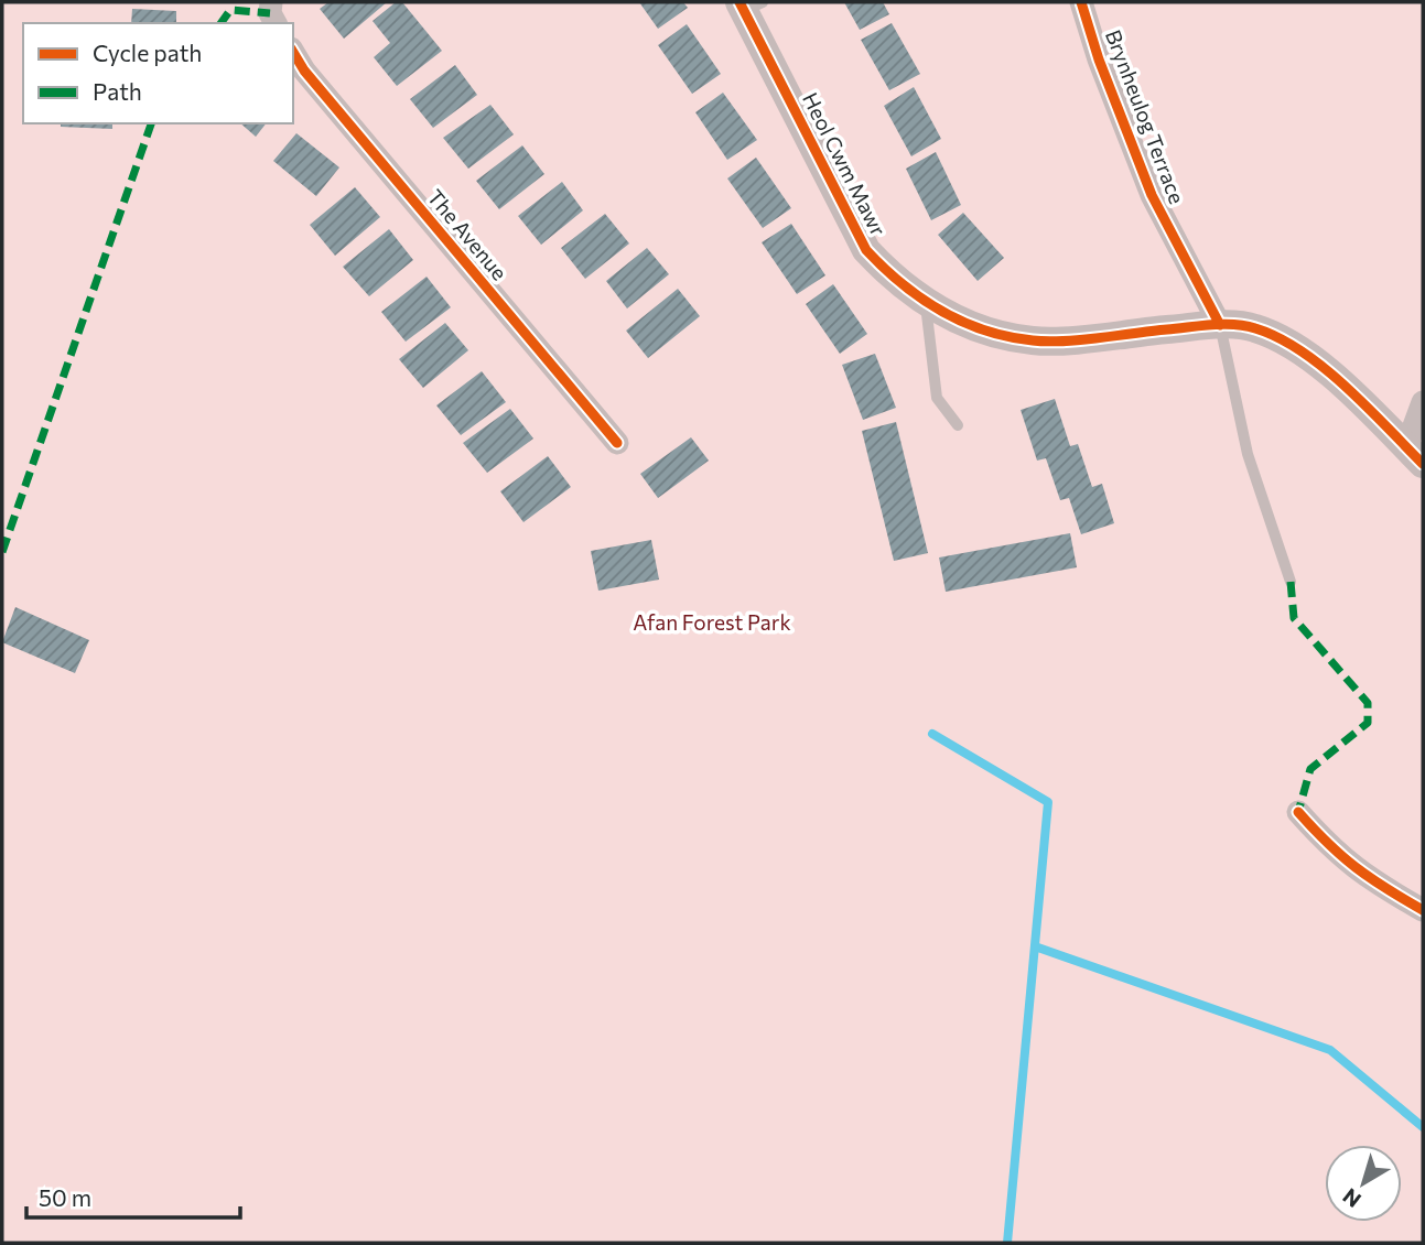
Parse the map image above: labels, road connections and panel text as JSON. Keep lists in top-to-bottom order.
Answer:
{
  "streets": {
    "street": ["Brynheulog Terrace", "Heol Cwm Mawr", "The Avenue"]
  },
  "crossings": [
    ["Brynheulog Terrace", "Heol Cwm Mawr"]
  ],
  "parks": ["Afan Forest Park"],
  "legend": ["Cycle path", "Path"],
  "scale_bar": "50 m",
  "north": "bottom left"
}
